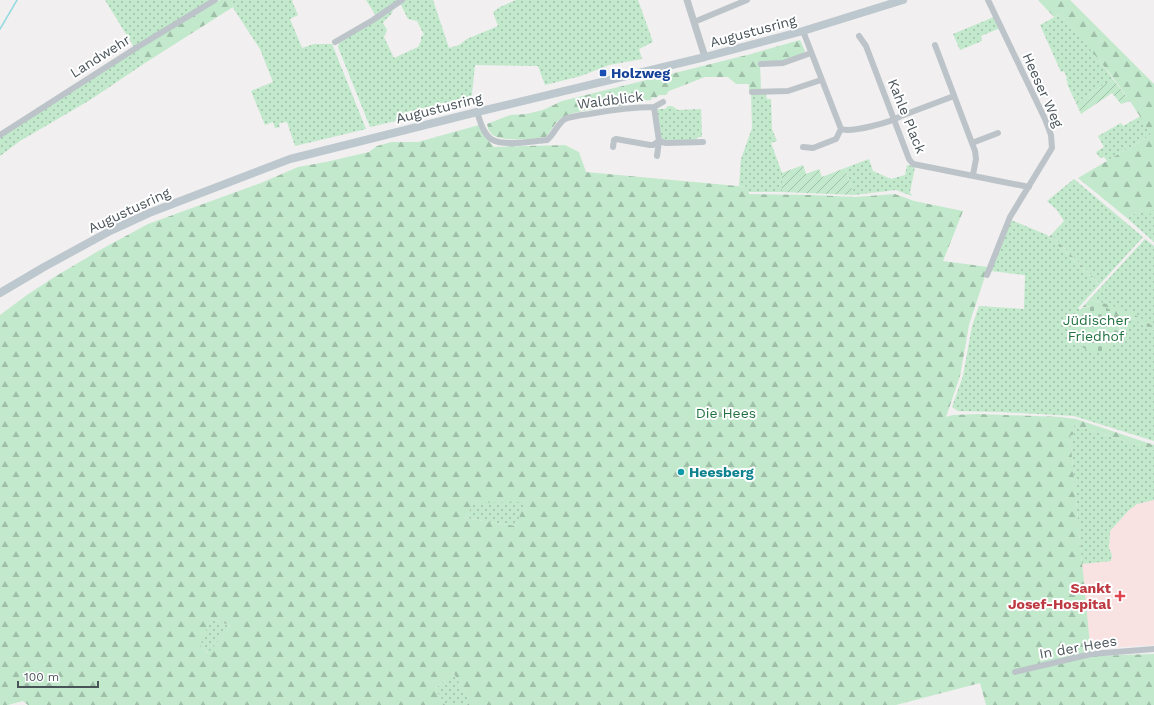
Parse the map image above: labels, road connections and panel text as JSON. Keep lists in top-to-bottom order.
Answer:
{
  "streets": {
    "main road": ["Augustusring"],
    "street": [
      "Landwehr",
      "Heeser Weg",
      "Waldblick",
      "Kahle Plack",
      "In der Hees"
    ]
  },
  "crossings": [
    ["Augustusring", "Waldblick"],
    ["Heeser Weg", "Kahle Plack"]
  ],
  "parks": ["Jüdischer Friedhof", "Die Hees"],
  "places": {
    "transit": ["Holzweg"],
    "other": ["Heesberg"],
    "health": ["Sankt Josef-Hospital"]
  },
  "scale_bar": "100 m"
}
